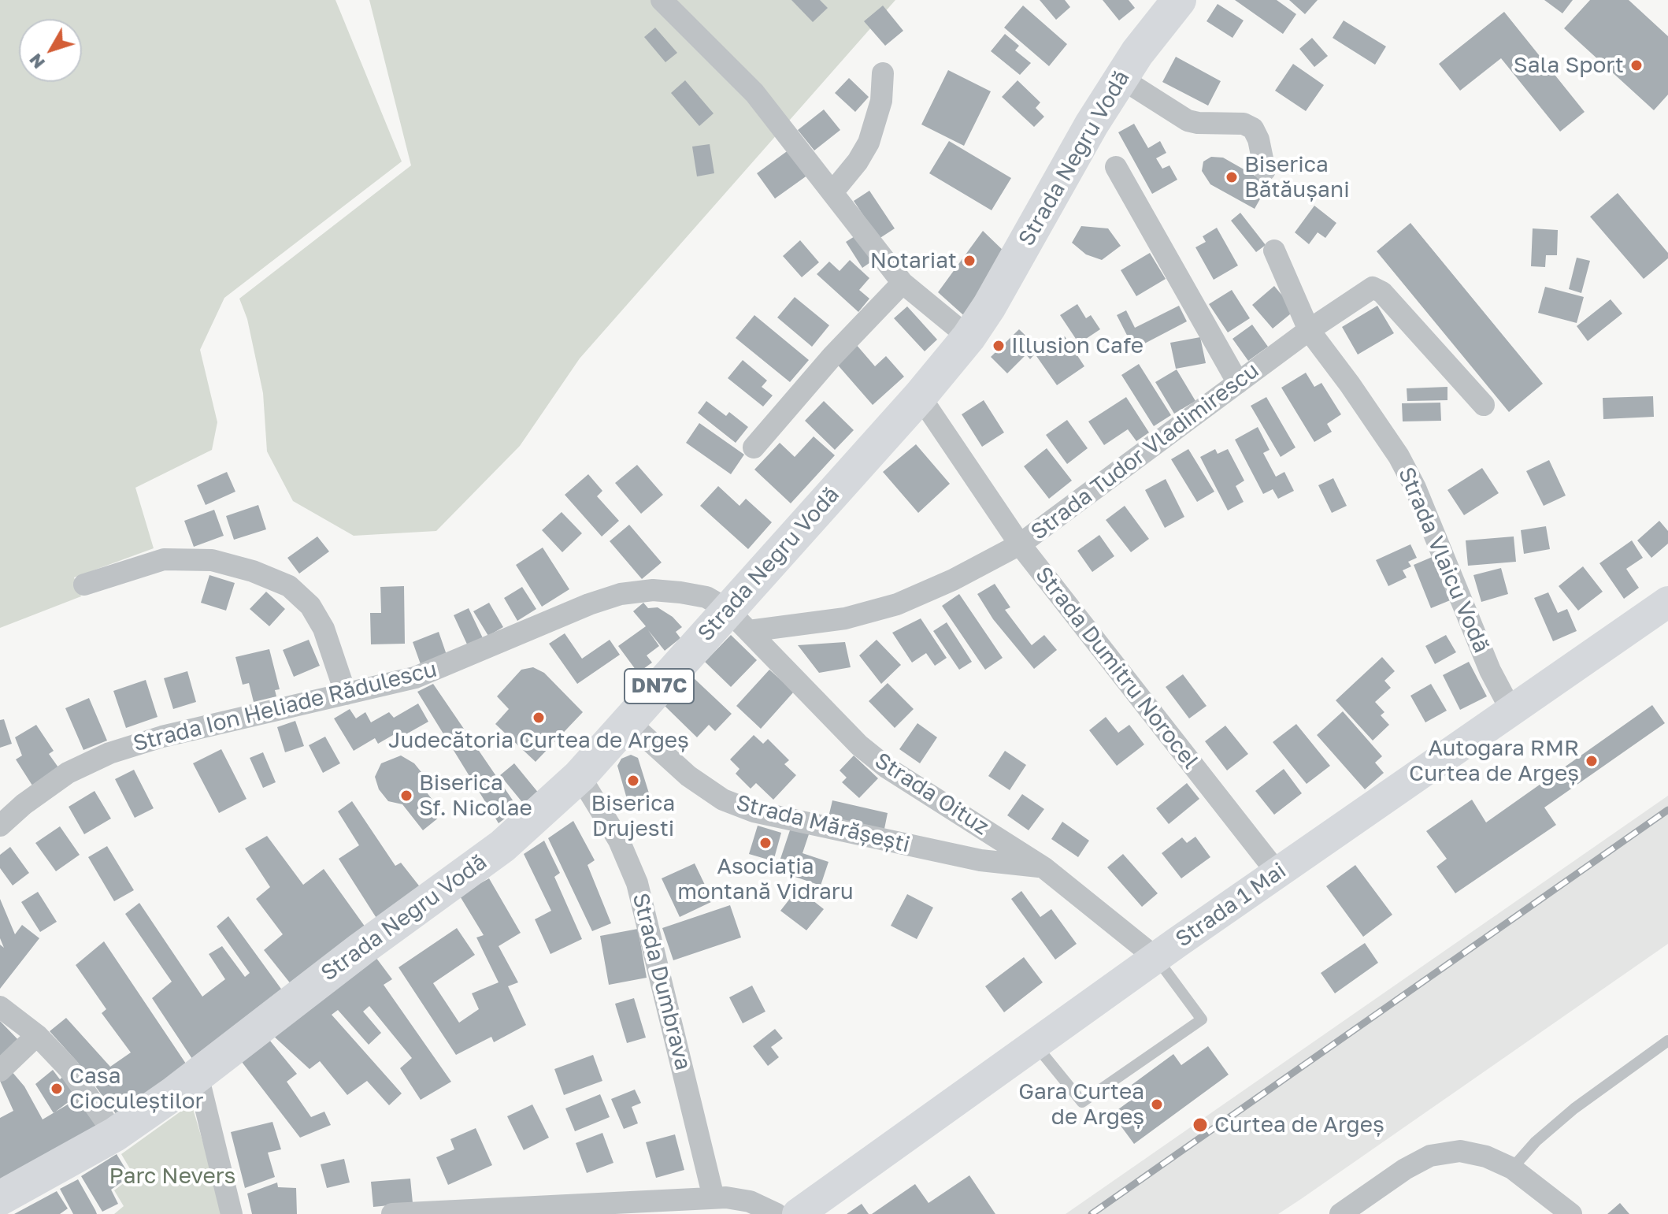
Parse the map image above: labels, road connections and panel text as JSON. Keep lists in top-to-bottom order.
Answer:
{
  "streets": {
    "main road": ["Strada Negru Vodă", "DN7C", "Strada 1 Mai"],
    "street": [
      "Strada Tudor Vladimirescu",
      "Strada Vlaicu Vodă",
      "Strada Dumitru Norocel",
      "Strada Ion Heliade Rădulescu",
      "Strada Oituz",
      "Strada Mărășești",
      "Strada Dumbrava"
    ]
  },
  "crossings": [
    ["Strada Negru Vodă", "Strada Tudor Vladimirescu"],
    ["Strada Negru Vodă", "Strada Dumitru Norocel"],
    ["Strada Negru Vodă", "Strada Ion Heliade Rădulescu"],
    ["Strada Negru Vodă", "Strada Oituz"],
    ["Strada Negru Vodă", "Strada Mărășești"],
    ["Strada Negru Vodă", "Strada Dumbrava"],
    ["Strada Tudor Vladimirescu", "Strada Vlaicu Vodă"],
    ["Strada Tudor Vladimirescu", "Strada Dumitru Norocel"],
    ["Strada Tudor Vladimirescu", "Strada Ion Heliade Rădulescu"],
    ["Strada Tudor Vladimirescu", "Strada Oituz"],
    ["Strada Vlaicu Vodă", "Strada 1 Mai"],
    ["Strada Dumitru Norocel", "Strada 1 Mai"],
    ["Strada Ion Heliade Rădulescu", "Strada Oituz"],
    ["Strada Oituz", "Strada Mărășești"],
    ["Strada Oituz", "Strada 1 Mai"]
  ],
  "parks": ["Parc Nevers"],
  "places": [
    "Sala Sport",
    "Biserica Bătăușani",
    "Notariat",
    "Illusion Cafe",
    "Judecătoria Curtea de Argeș",
    "Autogara RMR Curtea de Argeș",
    "Biserica Drujesti",
    "Biserica Sf. Nicolae",
    "Asociația montană Vidraru",
    "Casa Cioculeștilor",
    "Gara Curtea de Argeș",
    "Curtea de Argeș"
  ],
  "north": "bottom left"
}
